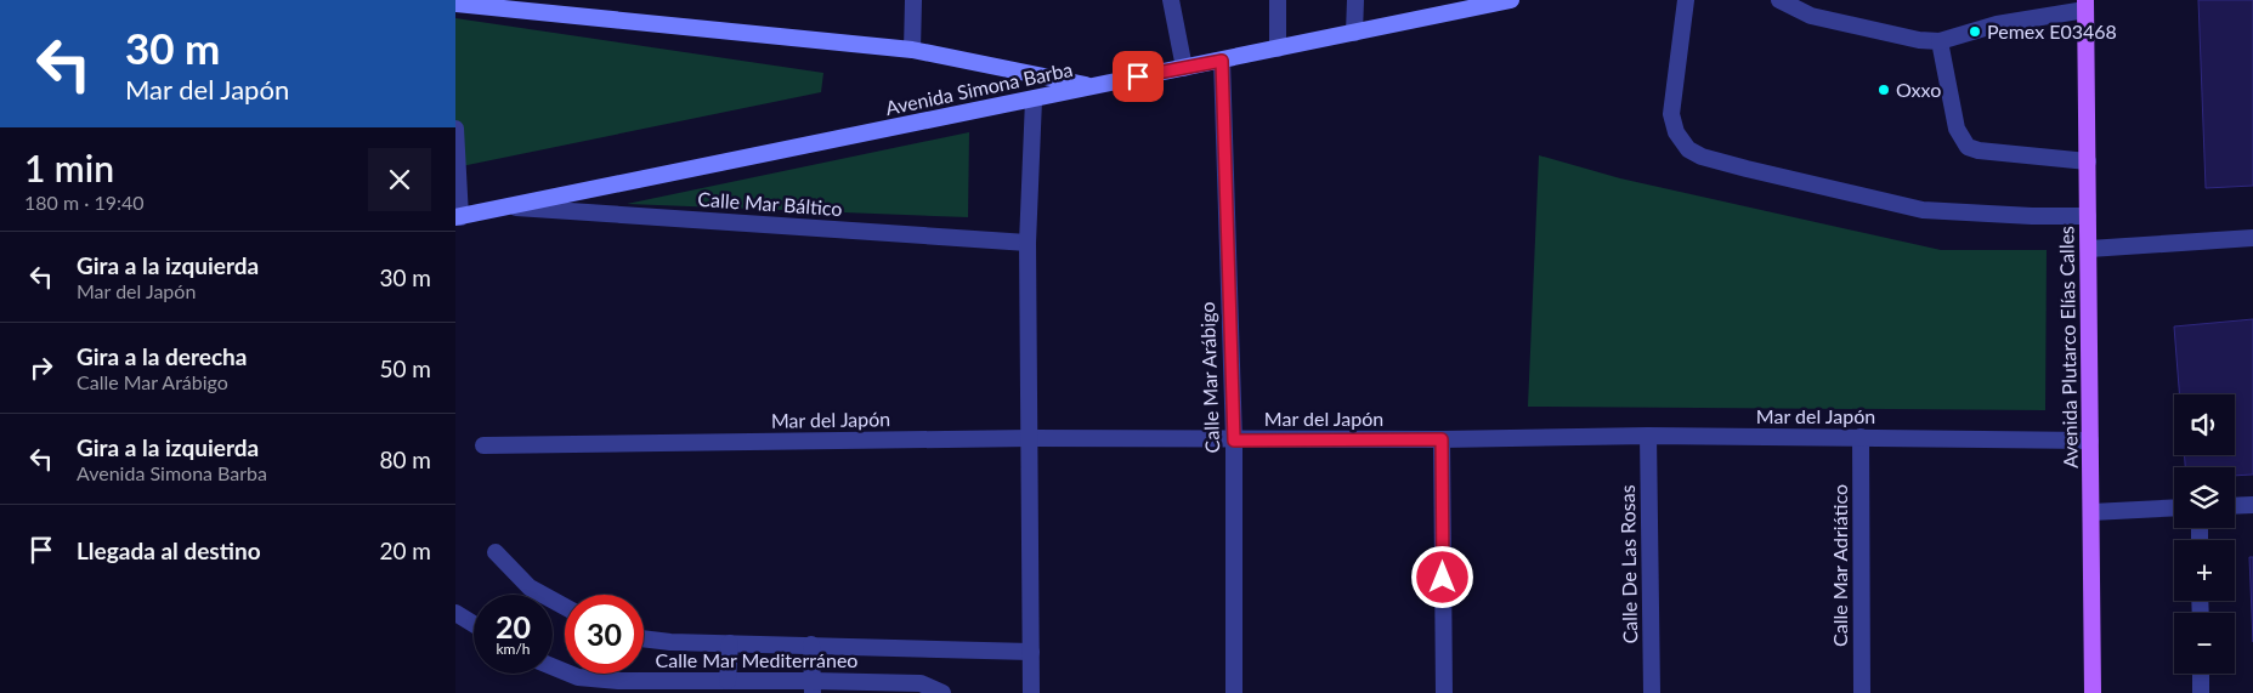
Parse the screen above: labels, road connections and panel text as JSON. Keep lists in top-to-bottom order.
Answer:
{
  "streets": {
    "main road": ["Avenida Simona Barba", "Avenida Plutarco Elías Calles"],
    "street": [
      "Calle Mar Báltico",
      "Calle Mar Arábigo",
      "Mar del Japón",
      "Calle De Las Rosas",
      "Calle Mar Adriático",
      "Calle Mar Mediterráneo"
    ]
  },
  "crossings": [
    ["Avenida Simona Barba", "Calle Mar Báltico"],
    ["Avenida Simona Barba", "Calle Mar Arábigo"],
    ["Avenida Plutarco Elías Calles", "Mar del Japón"],
    ["Calle Mar Arábigo", "Mar del Japón"],
    ["Mar del Japón", "Calle De Las Rosas"],
    ["Mar del Japón", "Calle Mar Adriático"]
  ],
  "places": ["Pemex E03468", "Oxxo"],
  "page": {
    "turn": ["30 m", "Mar del Japón"],
    "heading": ["1 min", "180 m · 19:40"],
    "list": [
      {
        "name": "Gira a la izquierda",
        "note": "Mar del Japón",
        "value": "30 m"
      },
      {
        "name": "Gira a la derecha",
        "note": "Calle Mar Arábigo",
        "value": "50 m"
      },
      {
        "name": "Gira a la izquierda",
        "note": "Avenida Simona Barba",
        "value": "80 m"
      },
      {
        "name": "Llegada al destino",
        "value": "20 m"
      }
    ],
    "map_buttons": ["+", "−"],
    "speed": "20 km/h",
    "limit": "30"
  }
}
